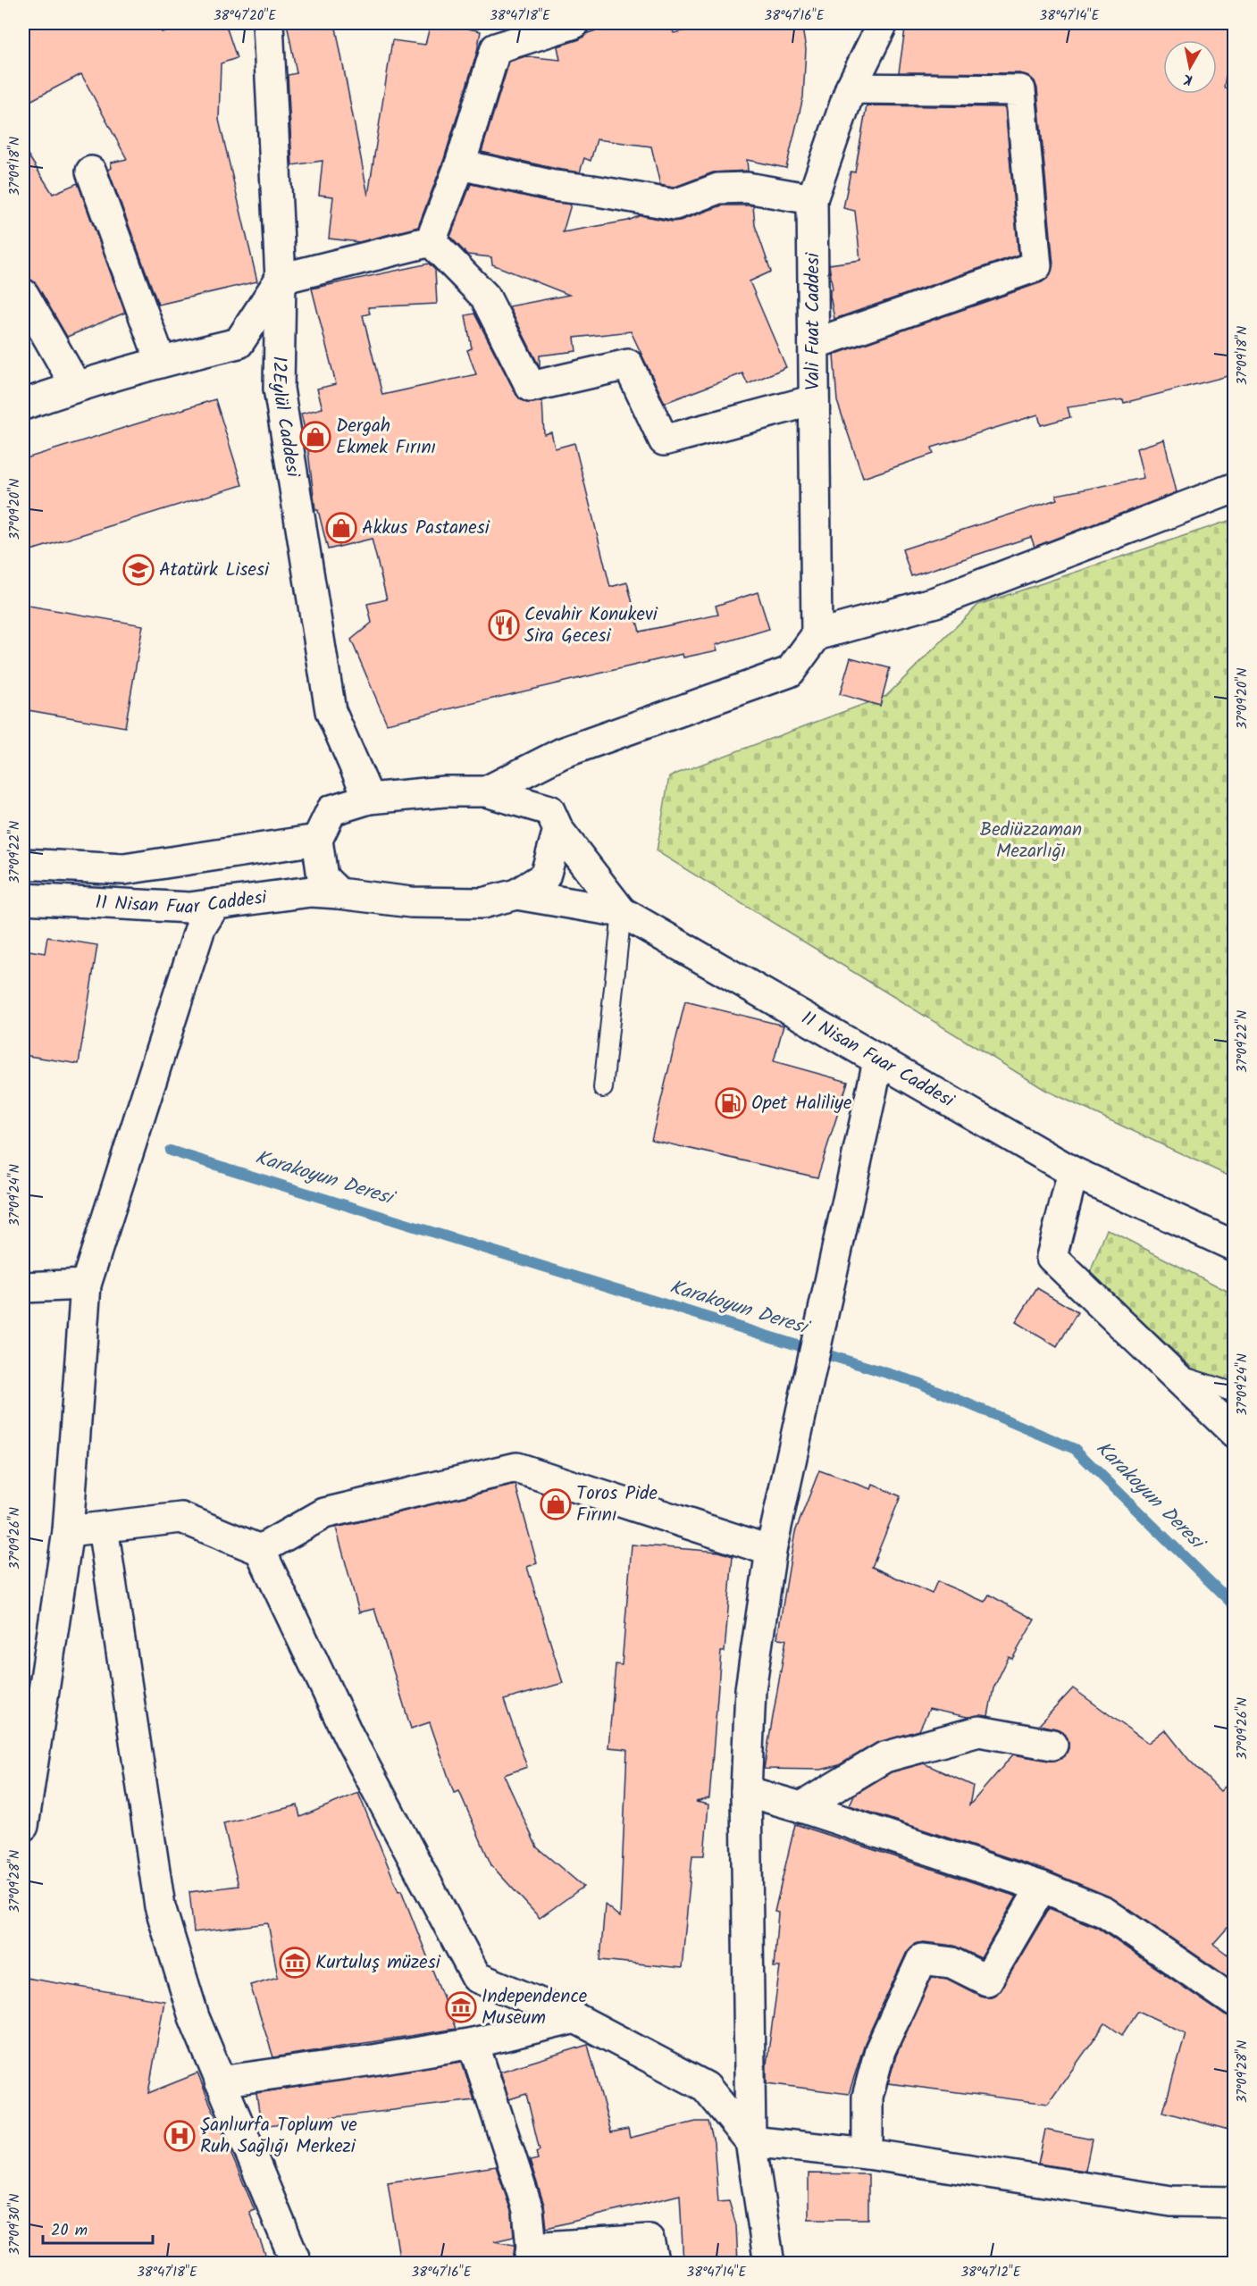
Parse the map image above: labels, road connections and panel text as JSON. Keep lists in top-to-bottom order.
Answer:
{
  "streets": {
    "street": ["Vali Fuat Caddesi", "12Eylül Caddesi", "11 Nisan Fuar Caddesi"]
  },
  "water": ["Karakoyun Deresi"],
  "parks": ["Bediüzzaman Mezarlığı"],
  "places": {
    "shop": ["Dergah Ekmek Fırını", "Akkus Pastanesi", "Toros Pide Fırını"],
    "school or university": ["Atatürk Lisesi"],
    "restaurant": ["Cevahir Konukevi Sira Gecesi"],
    "fuel station": ["Opet Haliliye"],
    "museum": ["Kurtuluş müzesi", "Independence Museum"],
    "hospital": ["Şanlıurfa Toplum ve Ruh Sağlığı Merkezi"]
  },
  "scale_bar": "20 m",
  "north": "bottom",
  "coordinates": [
    "38°47'20\"E",
    "38°47'18\"E",
    "38°47'16\"E",
    "38°47'14\"E",
    "37°09'18\"N",
    "37°09'20\"N",
    "37°09'22\"N",
    "37°09'24\"N",
    "37°09'26\"N",
    "37°09'28\"N",
    "37°09'30\"N",
    "38°47'12\"E"
  ]
}
